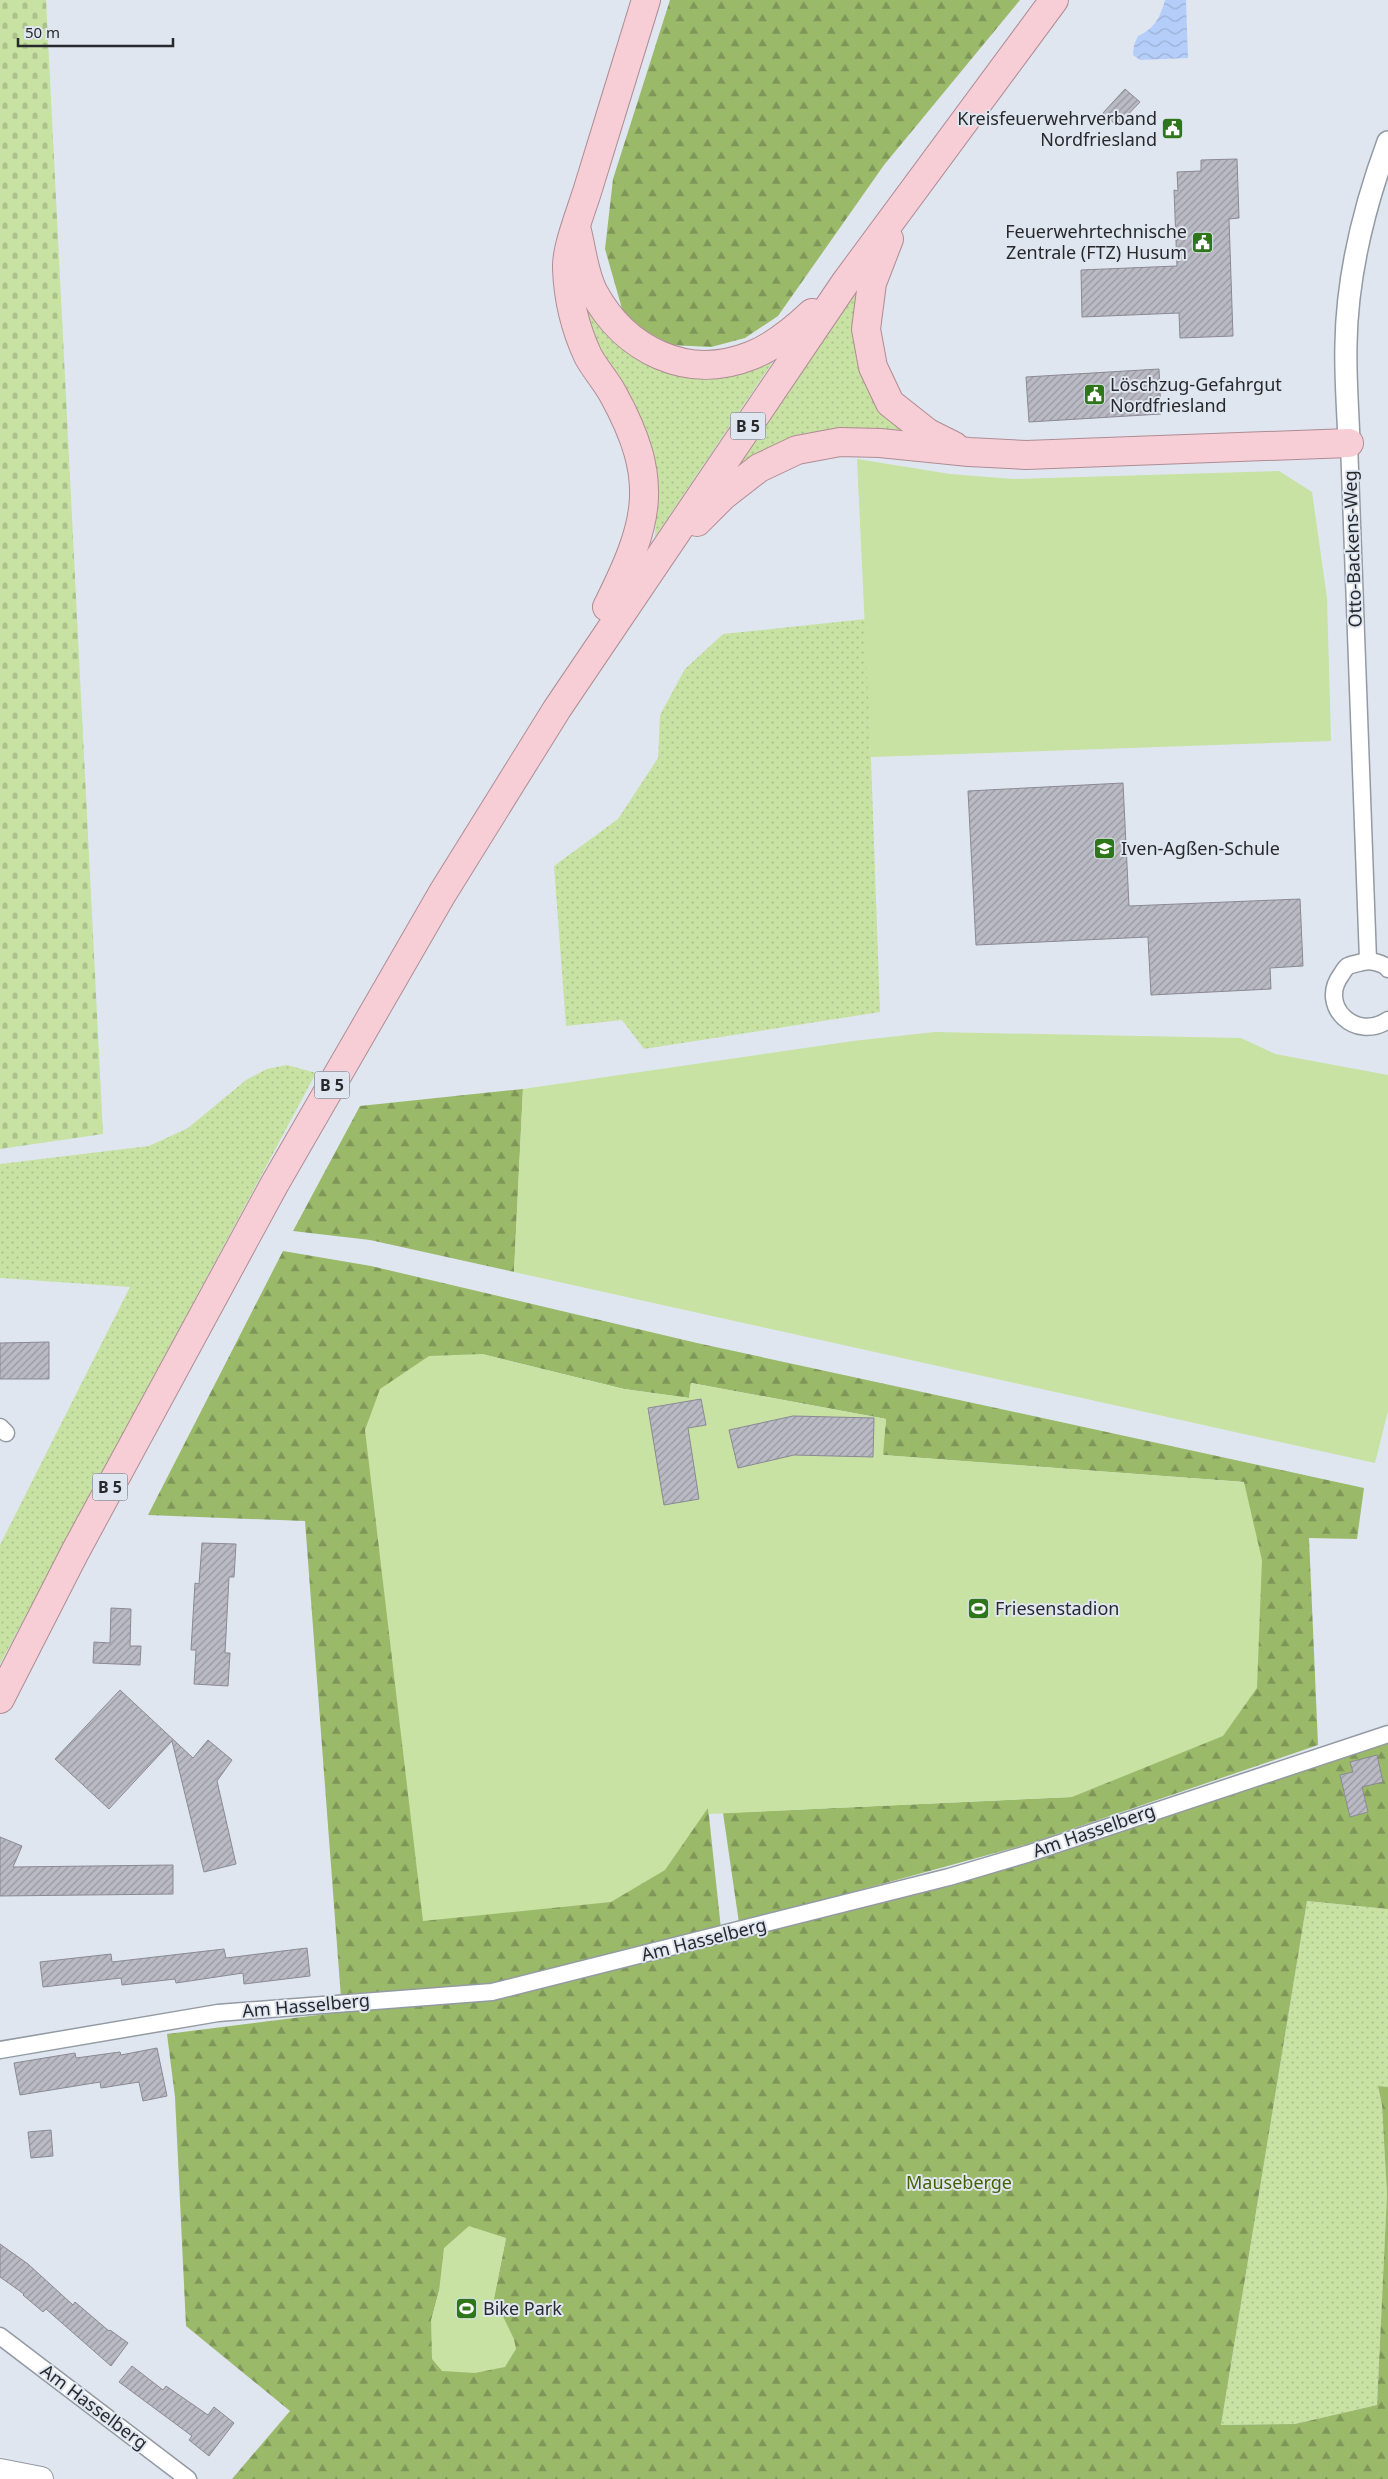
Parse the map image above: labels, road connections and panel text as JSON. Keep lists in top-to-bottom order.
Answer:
{
  "streets": {
    "highway": ["B 5"],
    "street": ["Otto-Backens-Weg", "Am Hasselberg"]
  },
  "parks": ["Mauseberge"],
  "places": {
    "public building": ["Kreisfeuerwehrverband Nordfriesland", "Feuerwehrtechnische Zentrale (FTZ) Husum", "Löschzug-Gefahrgut Nordfriesland"],
    "school or university": ["Iven-Agßen-Schule"],
    "sports": ["Friesenstadion", "Bike Park"]
  },
  "scale_bar": "50 m"
}
